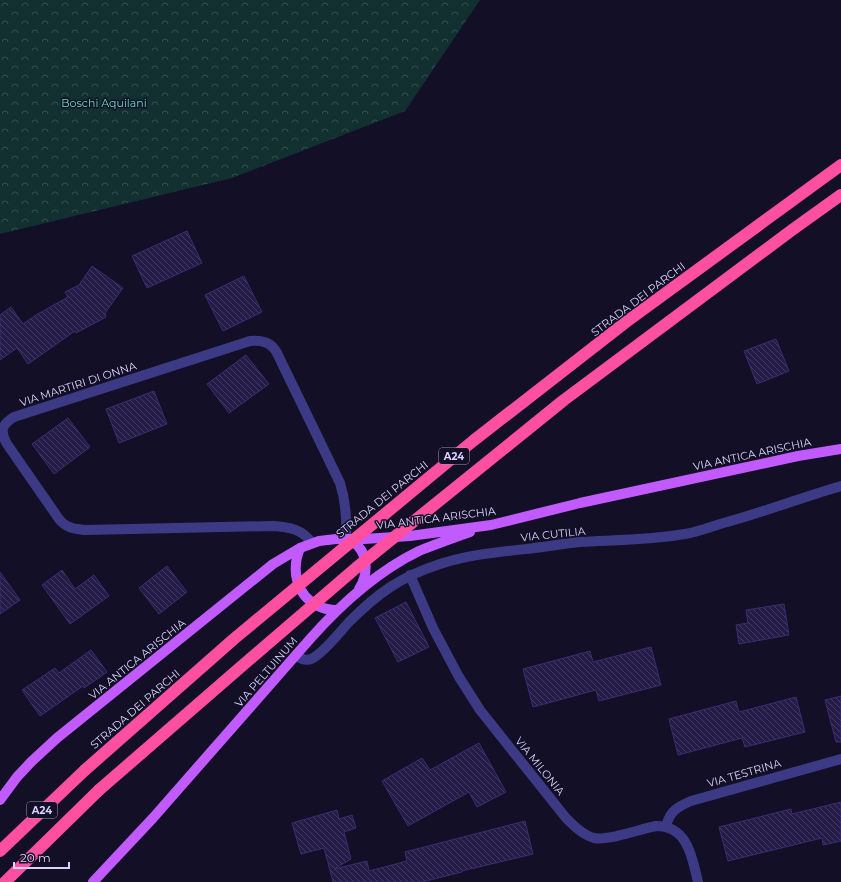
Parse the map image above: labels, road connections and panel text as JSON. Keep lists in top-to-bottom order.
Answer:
{
  "streets": {
    "highway": ["STRADA DEI PARCHI", "A24"],
    "main road": ["VIA ANTICA ARISCHIA", "VIA PELTUINUM"],
    "street": [
      "VIA MARTIRI DI ONNA",
      "VIA CUTILIA",
      "VIA MILONIA",
      "VIA TESTRINA"
    ]
  },
  "crossings": [
    ["VIA MARTIRI DI ONNA", "VIA ANTICA ARISCHIA"],
    ["VIA MARTIRI DI ONNA", "VIA PELTUINUM"],
    ["VIA ANTICA ARISCHIA", "VIA PELTUINUM"],
    ["VIA CUTILIA", "VIA PELTUINUM"],
    ["VIA CUTILIA", "VIA MILONIA"],
    ["VIA MILONIA", "VIA TESTRINA"]
  ],
  "parks": ["Boschi Aquilani"],
  "scale_bar": "20 m"
}
